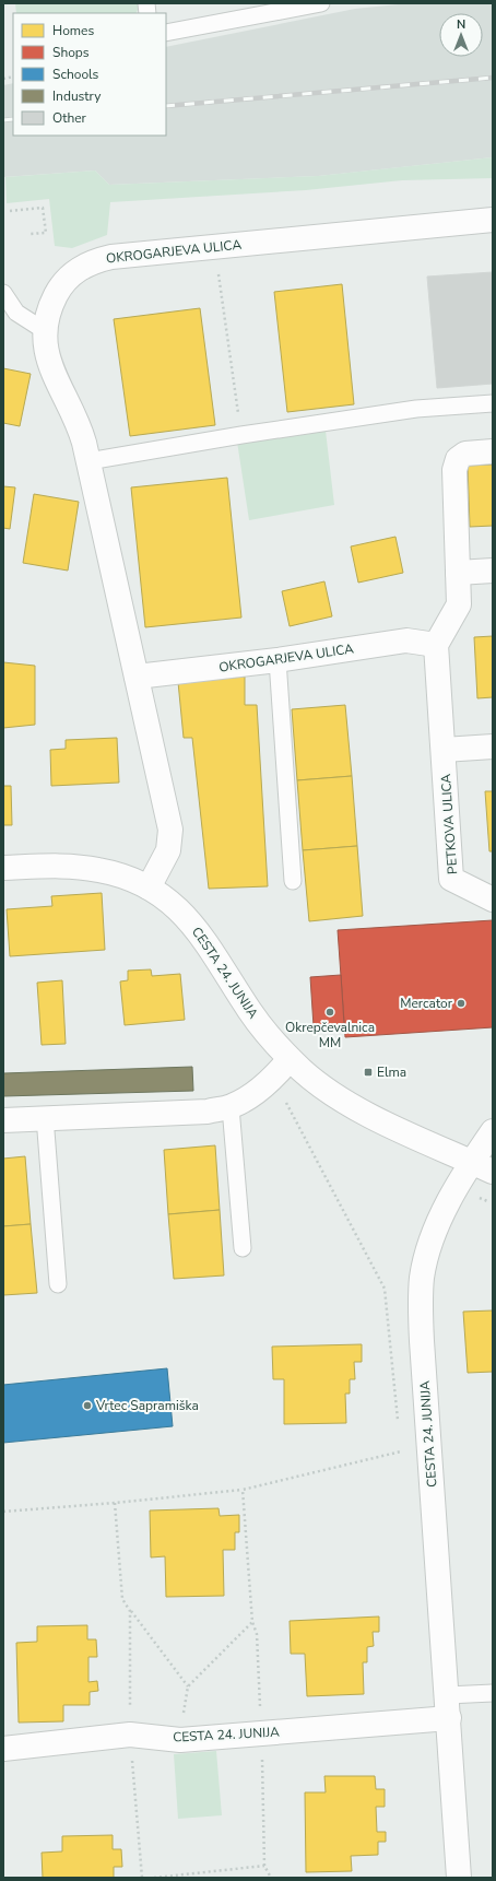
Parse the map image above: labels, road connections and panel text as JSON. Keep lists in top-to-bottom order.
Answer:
{
  "streets": {
    "street": ["OKROGARJEVA ULICA", "PETKOVA ULICA", "CESTA 24. JUNIJA"]
  },
  "crossings": [
    ["OKROGARJEVA ULICA", "PETKOVA ULICA"],
    ["OKROGARJEVA ULICA", "CESTA 24. JUNIJA"]
  ],
  "places": {
    "other": ["Mercator", "Okrepčevalnica MM", "Vrtec Sapramiška"],
    "transit": ["Elma"]
  },
  "legend": [
    "Homes",
    "Shops",
    "Schools",
    "Industry",
    "Other"
  ],
  "north": "top"
}
